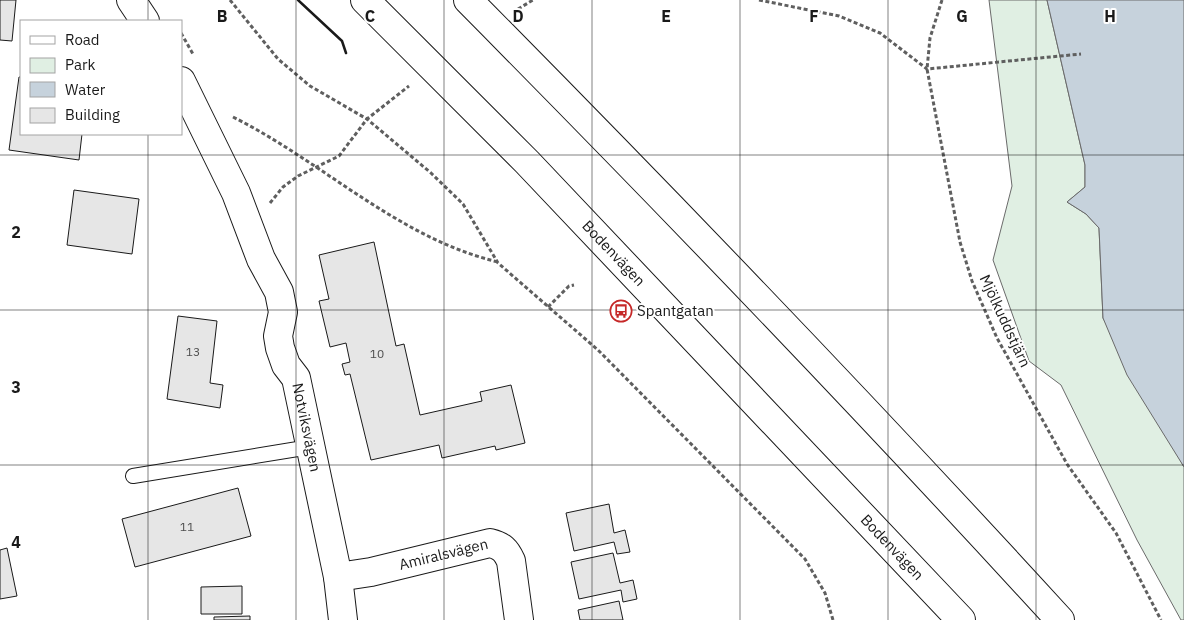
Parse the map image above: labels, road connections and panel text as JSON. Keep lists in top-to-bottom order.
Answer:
{
  "streets": {
    "main road": ["Bodenvägen", "Notviksvägen", "Amiralsvägen"],
    "path": ["Mjölkuddstjärn"]
  },
  "crossings": [
    ["Notviksvägen", "Amiralsvägen"]
  ],
  "places": {
    "bus stop": ["Spantgatan"]
  },
  "house_numbers": ["13", "10", "11"],
  "legend": [
    "Road",
    "Park",
    "Water",
    "Building"
  ],
  "grid": {
    "columns": [
      "B",
      "C",
      "D",
      "E",
      "F",
      "G",
      "H"
    ],
    "rows": ["2", "3", "4"]
  }
}
